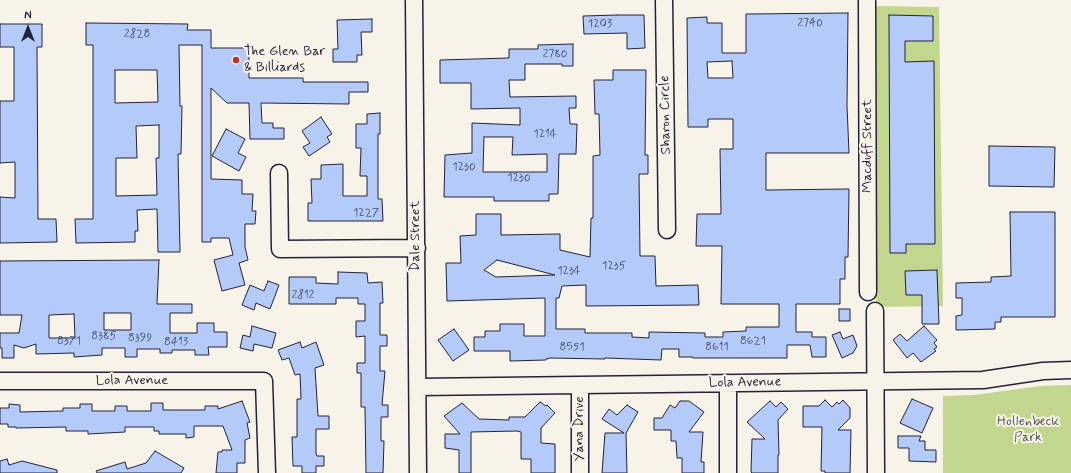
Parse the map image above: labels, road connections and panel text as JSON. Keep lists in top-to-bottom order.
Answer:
{
  "streets": {
    "street": [
      "Sharon Circle",
      "Macduff Street",
      "Dale Street",
      "Lola Avenue",
      "Yana Drive"
    ]
  },
  "crossings": [
    ["Dale Street", "Lola Avenue"],
    ["Lola Avenue", "Yana Drive"]
  ],
  "parks": ["Hollenbeck Park"],
  "places": ["The Glen Bar & Billiards"],
  "house_numbers": [
    "2740",
    "1203",
    "2828",
    "2780",
    "1214",
    "1230",
    "1230",
    "1227",
    "1235",
    "1234",
    "2812",
    "8385",
    "8399",
    "8371",
    "8621",
    "8413",
    "8551",
    "8611"
  ],
  "north": "top"
}
